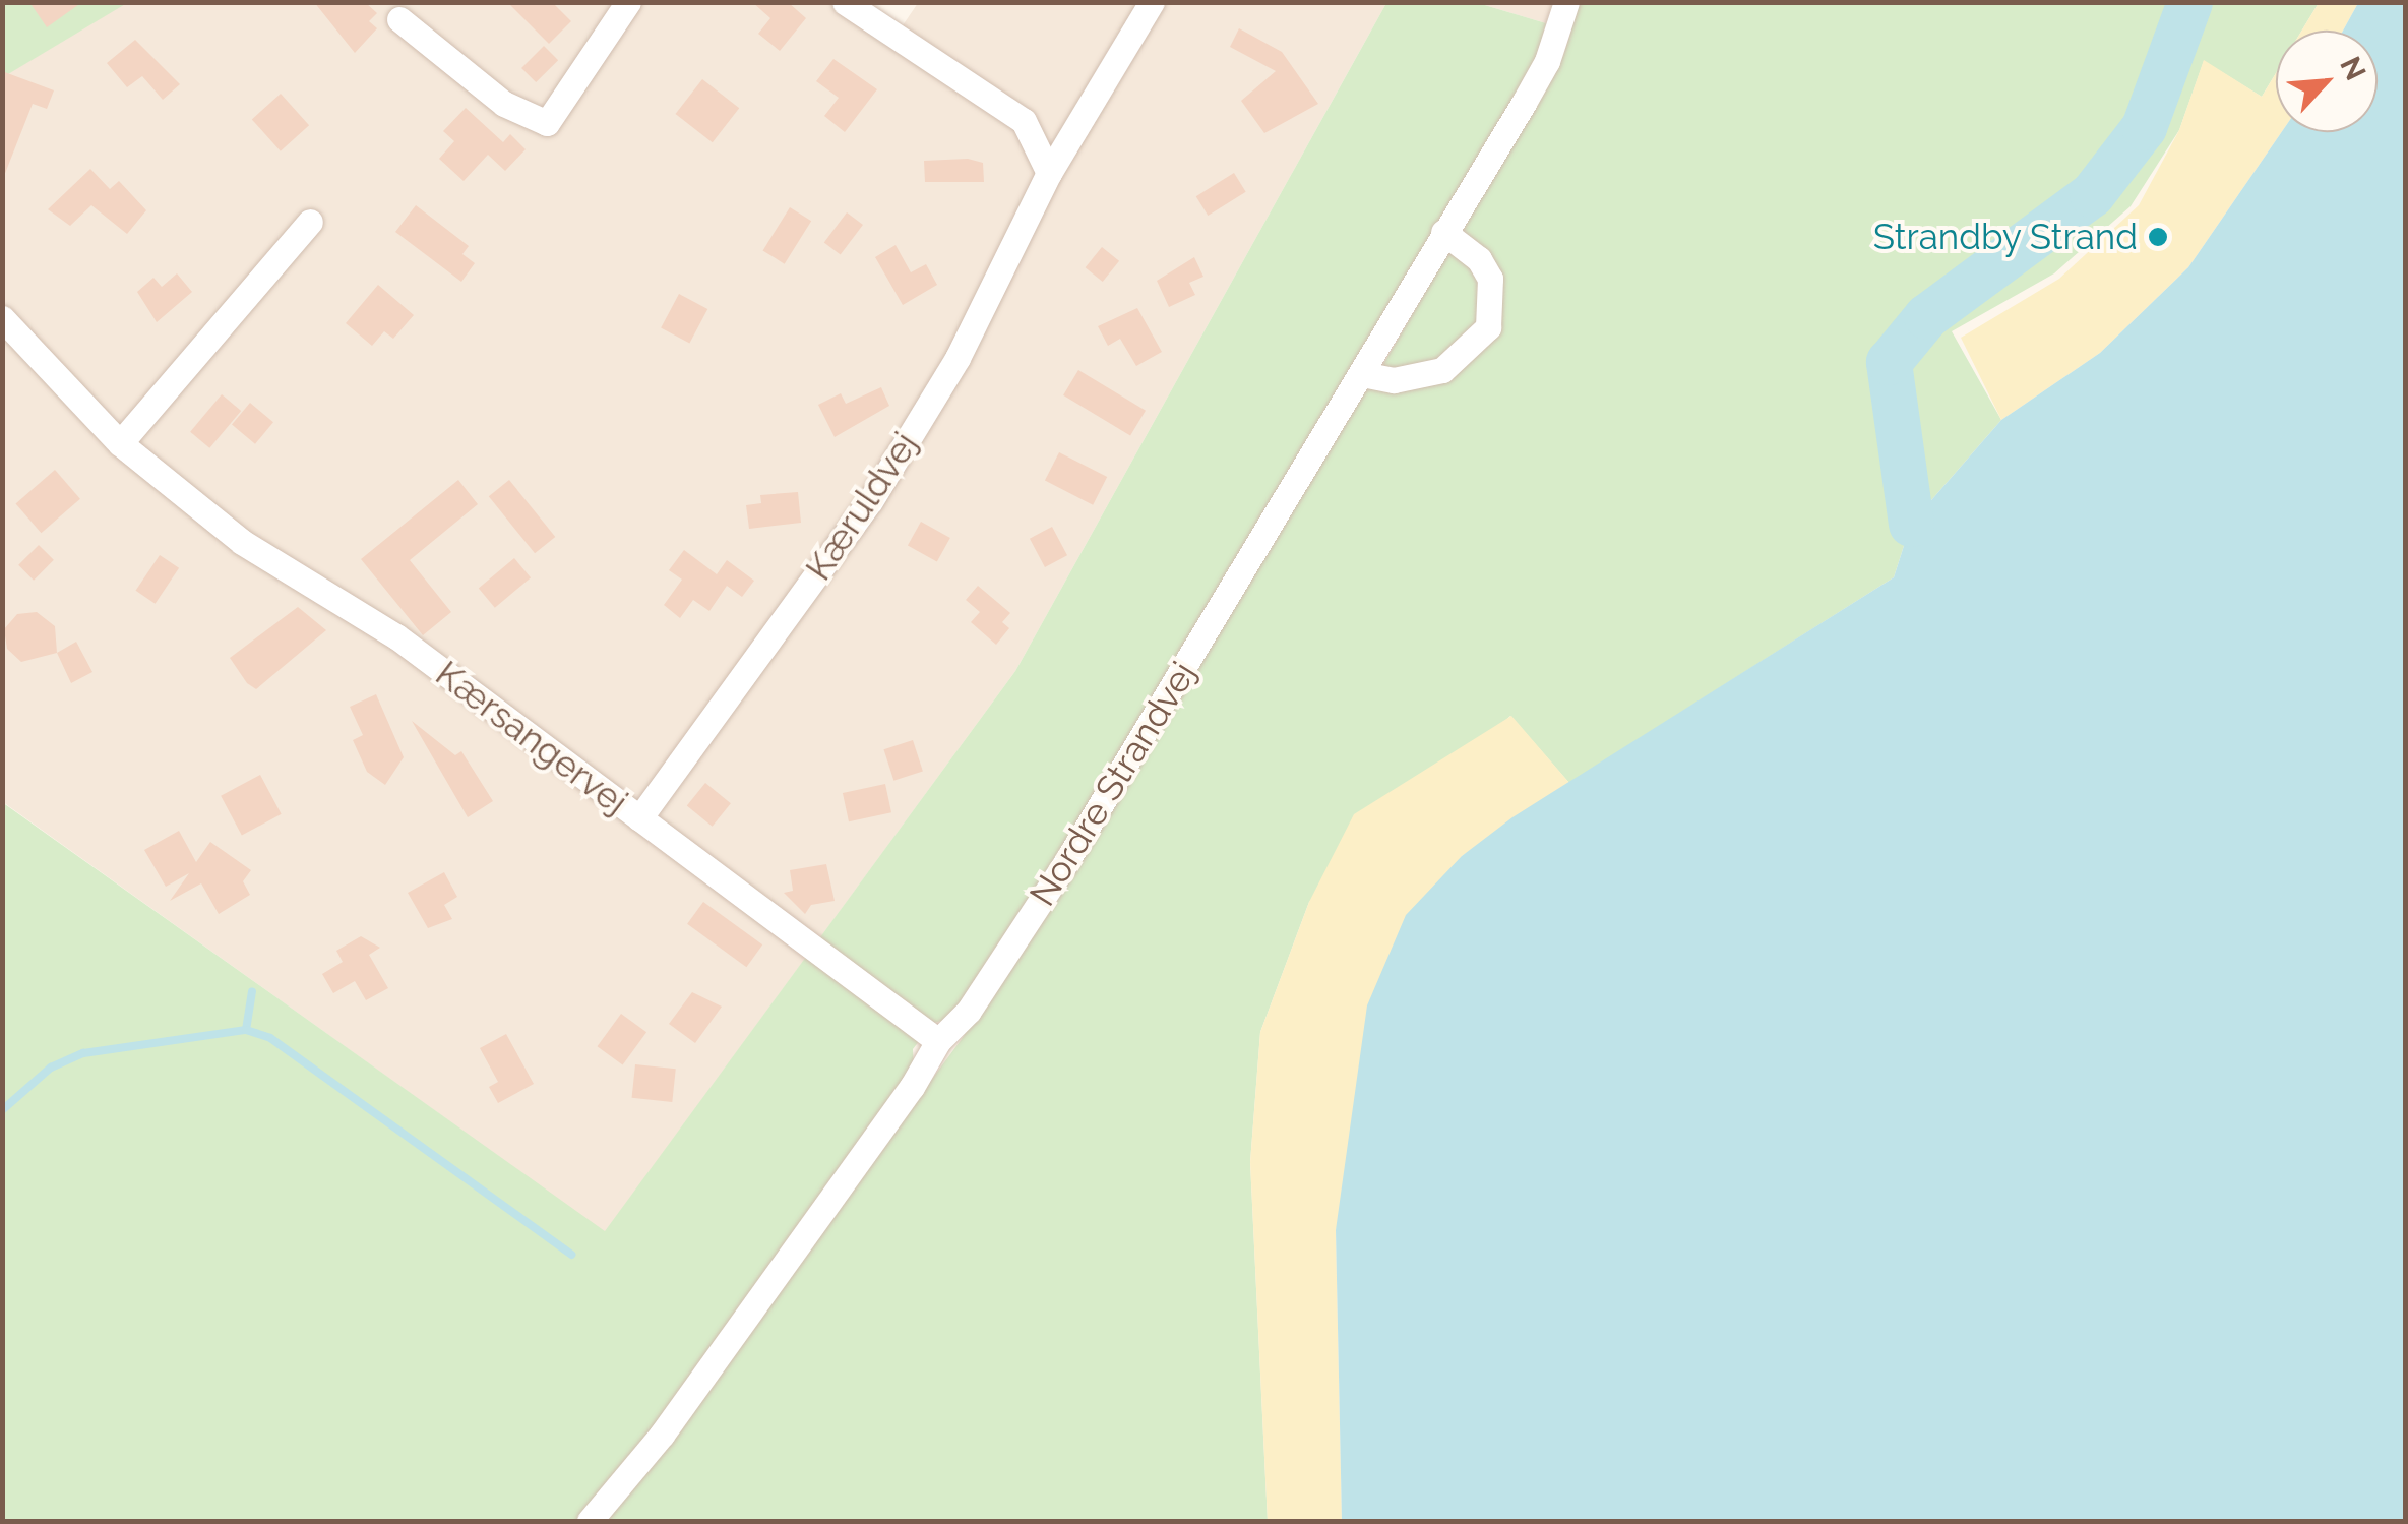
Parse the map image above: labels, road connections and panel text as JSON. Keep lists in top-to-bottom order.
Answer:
{
  "streets": {
    "street": ["Kæruldvej", "Kærsangervej", "Nordre Strandvej"]
  },
  "crossings": [
    ["Kæruldvej", "Kærsangervej"],
    ["Kærsangervej", "Nordre Strandvej"]
  ],
  "places": ["Strandby Strand"],
  "north": "top right"
}
